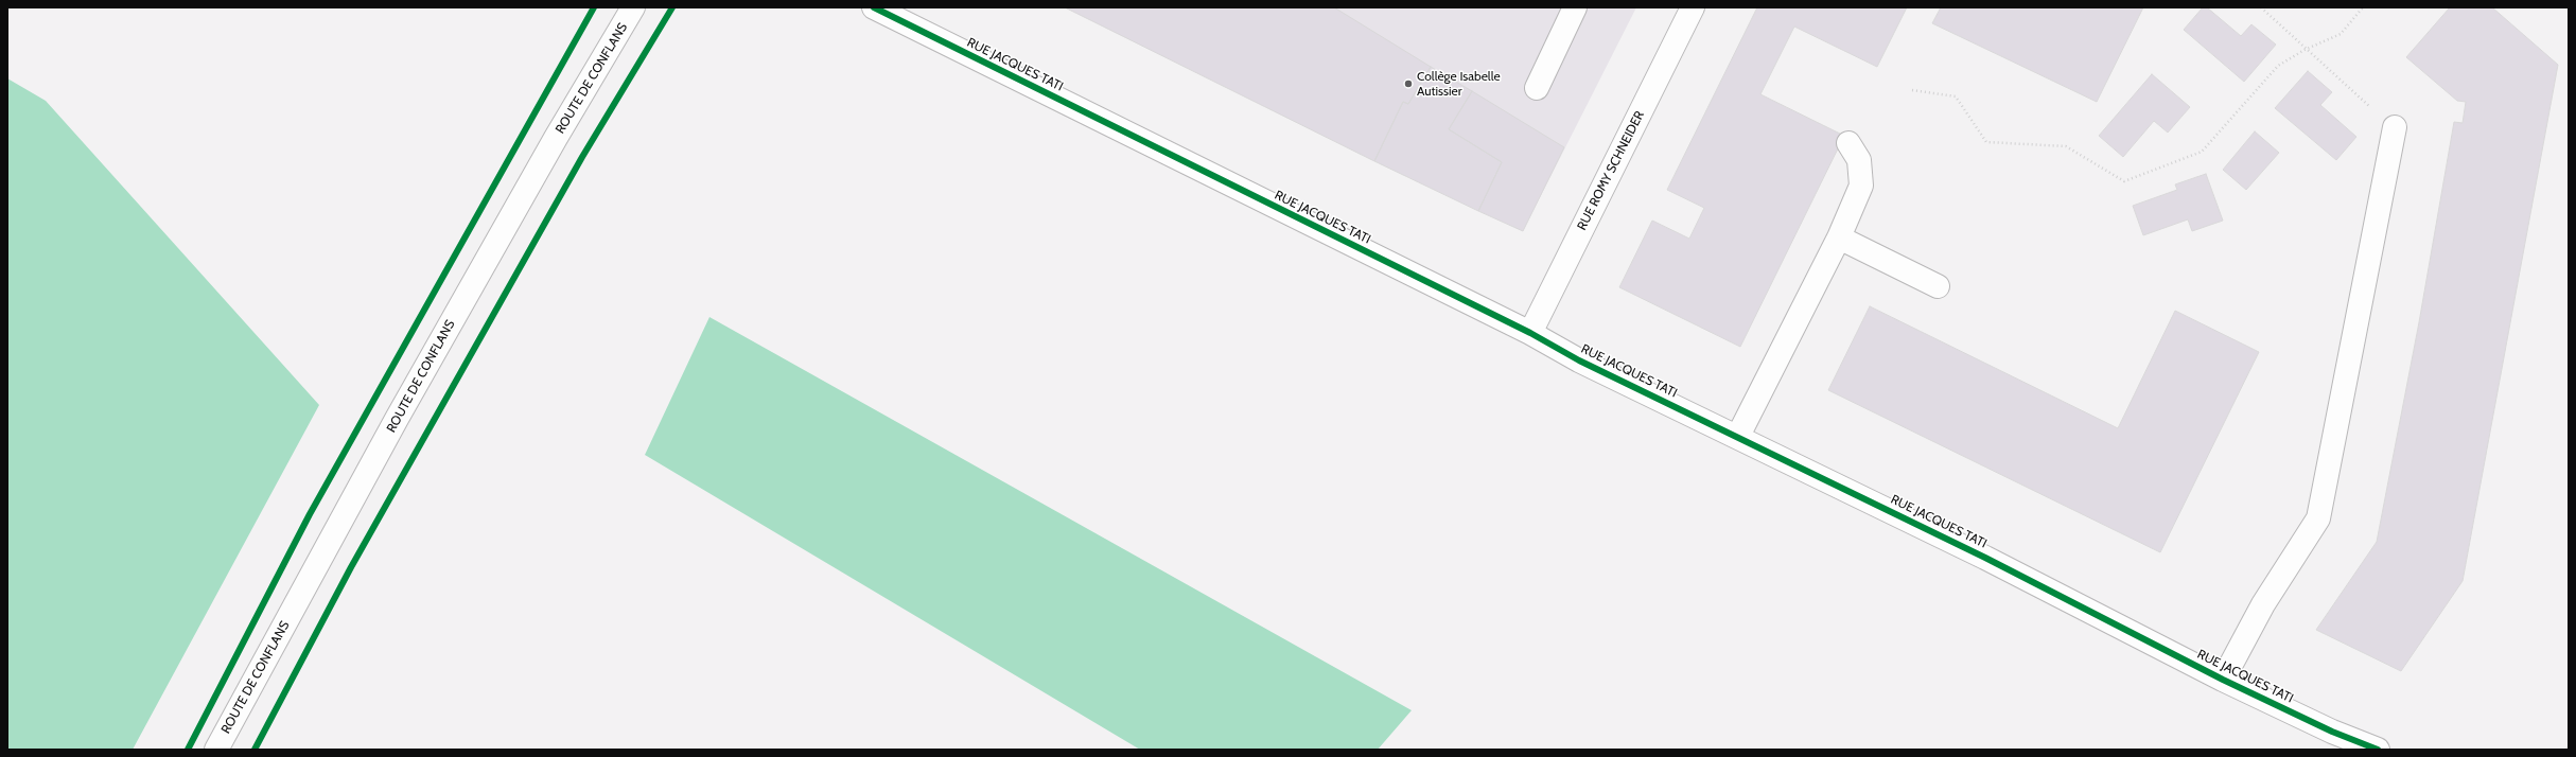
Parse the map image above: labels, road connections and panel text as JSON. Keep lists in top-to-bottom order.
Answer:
{
  "streets": {
    "street": ["RUE JACQUES TATI", "ROUTE DE CONFLANS", "RUE ROMY SCHNEIDER"]
  },
  "crossings": [
    ["RUE JACQUES TATI", "RUE ROMY SCHNEIDER"]
  ],
  "places": ["Collège Isabelle Autissier"]
}
